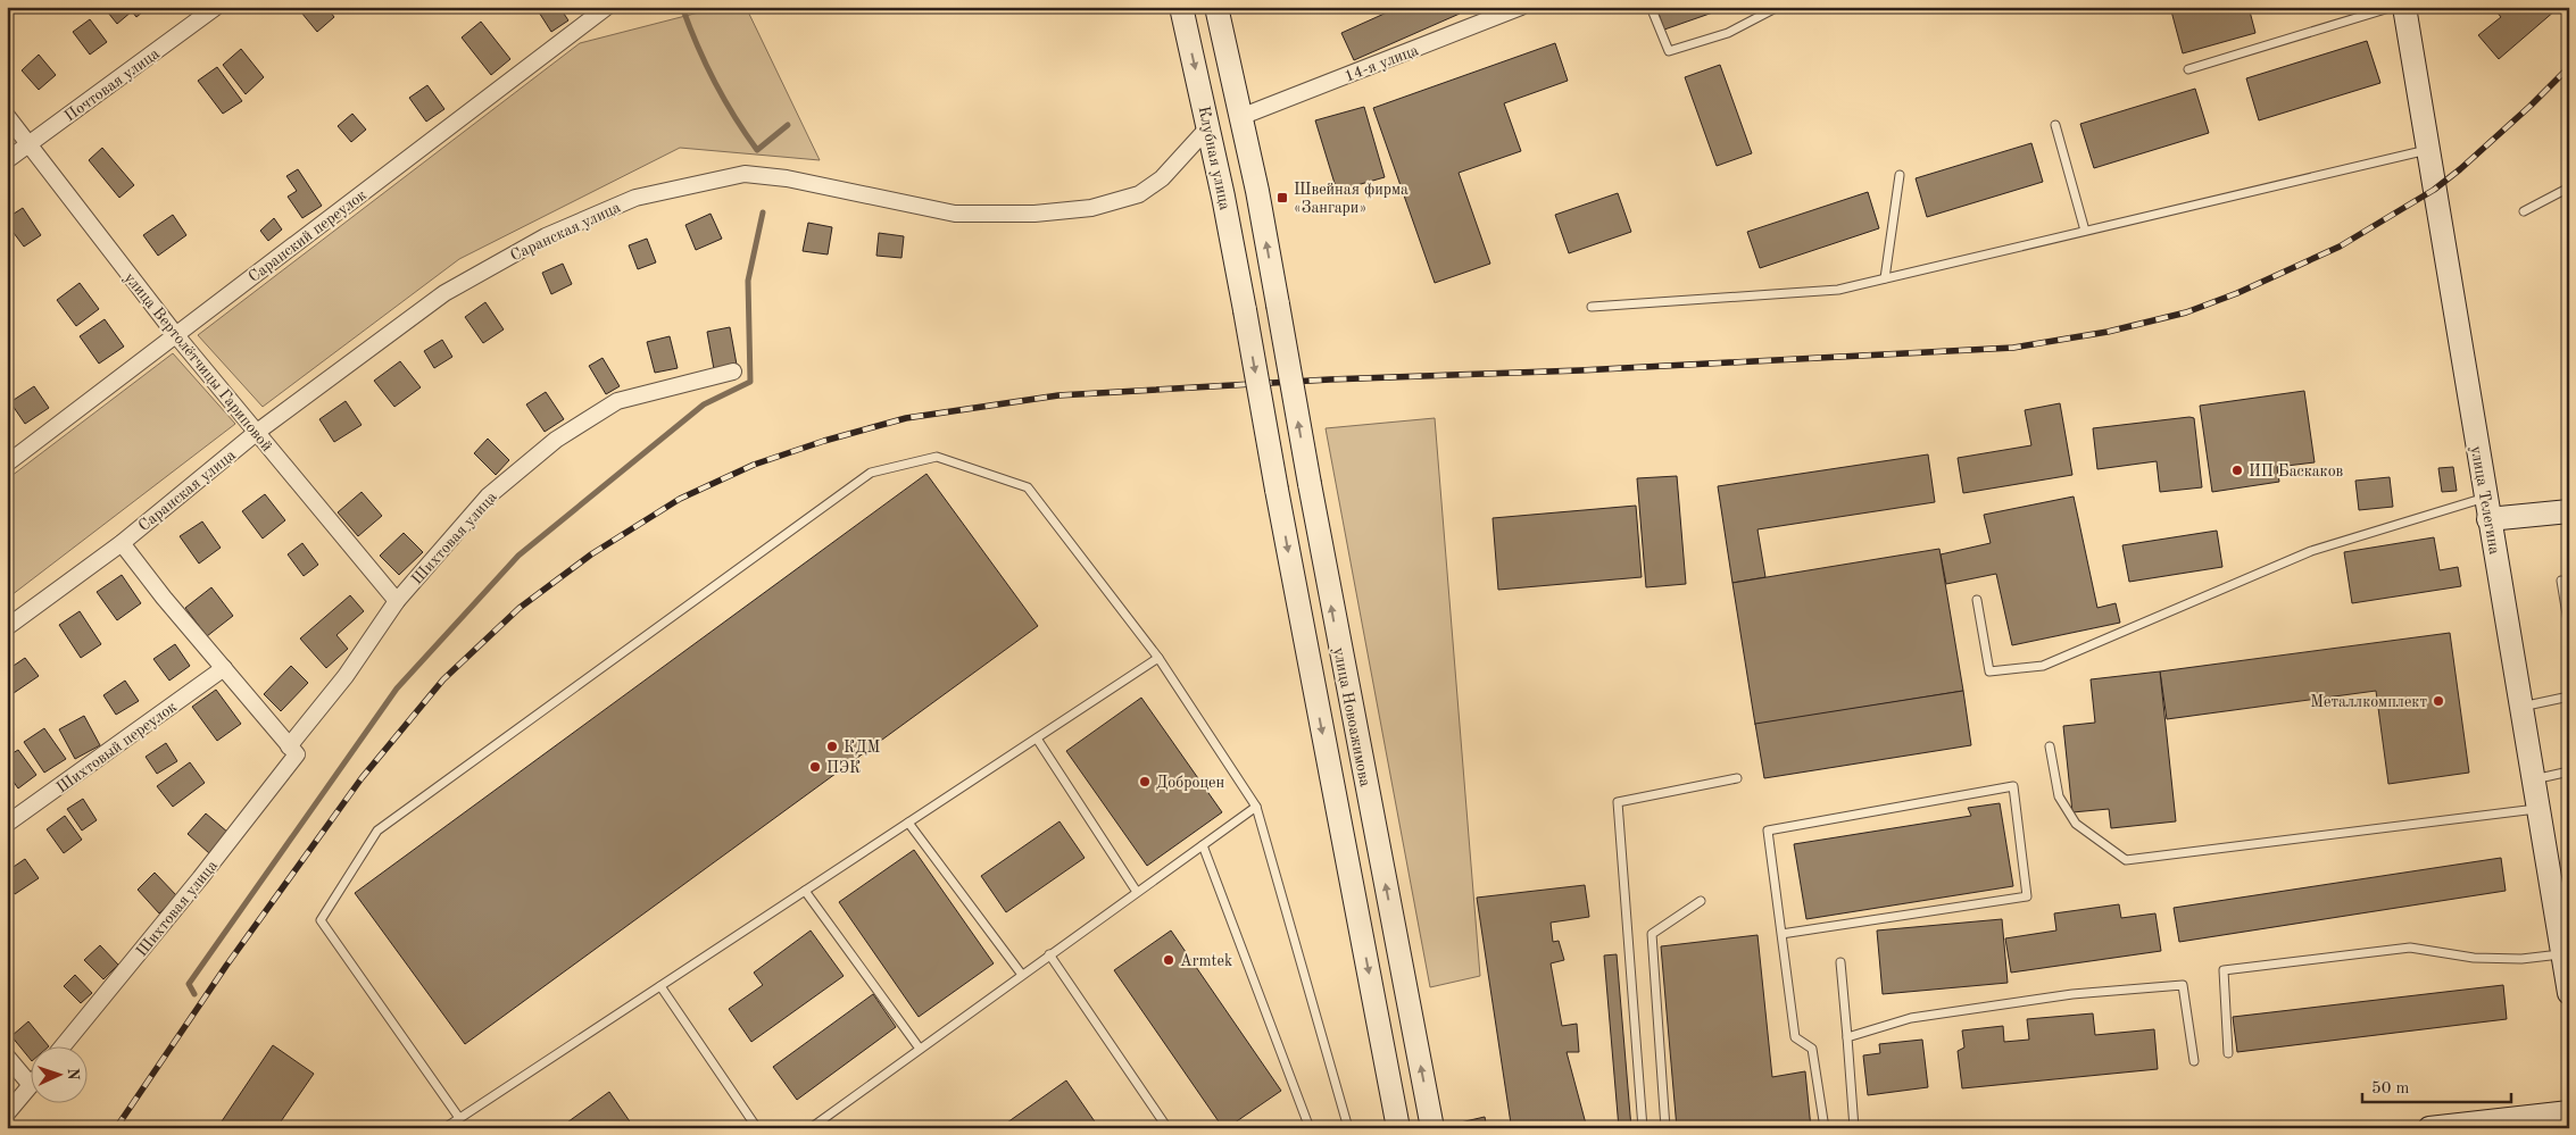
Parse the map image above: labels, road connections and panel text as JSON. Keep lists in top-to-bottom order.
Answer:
{
  "streets": {
    "main road": ["Клубная улица", "улица Телегина", "улица Новоажимова"],
    "street": [
      "14-я улица",
      "Почтовая улица",
      "Саранская улица",
      "Саранский переулок",
      "улица Вертолётчицы Гариповой",
      "Шихтовая улица",
      "Шихтовый переулок"
    ]
  },
  "crossings": [
    ["14-я улица", "улица Новоажимова"],
    ["Почтовая улица", "улица Вертолётчицы Гариповой"],
    ["Клубная улица", "Саранская улица"],
    ["Саранская улица", "улица Вертолётчицы Гариповой"],
    ["Саранский переулок", "улица Вертолётчицы Гариповой"],
    ["улица Вертолётчицы Гариповой", "Шихтовая улица"]
  ],
  "one_way": ["Клубная улица", "улица Новоажимова"],
  "places": {
    "transit": ["Швейная фирма «Зангари»"],
    "other": [
      "ИП Баскаков",
      "Металлкомплект",
      "КДМ",
      "ПЭК",
      "Доброцен",
      "Armtek"
    ]
  },
  "scale_bar": "50 m",
  "north": "right"
}
